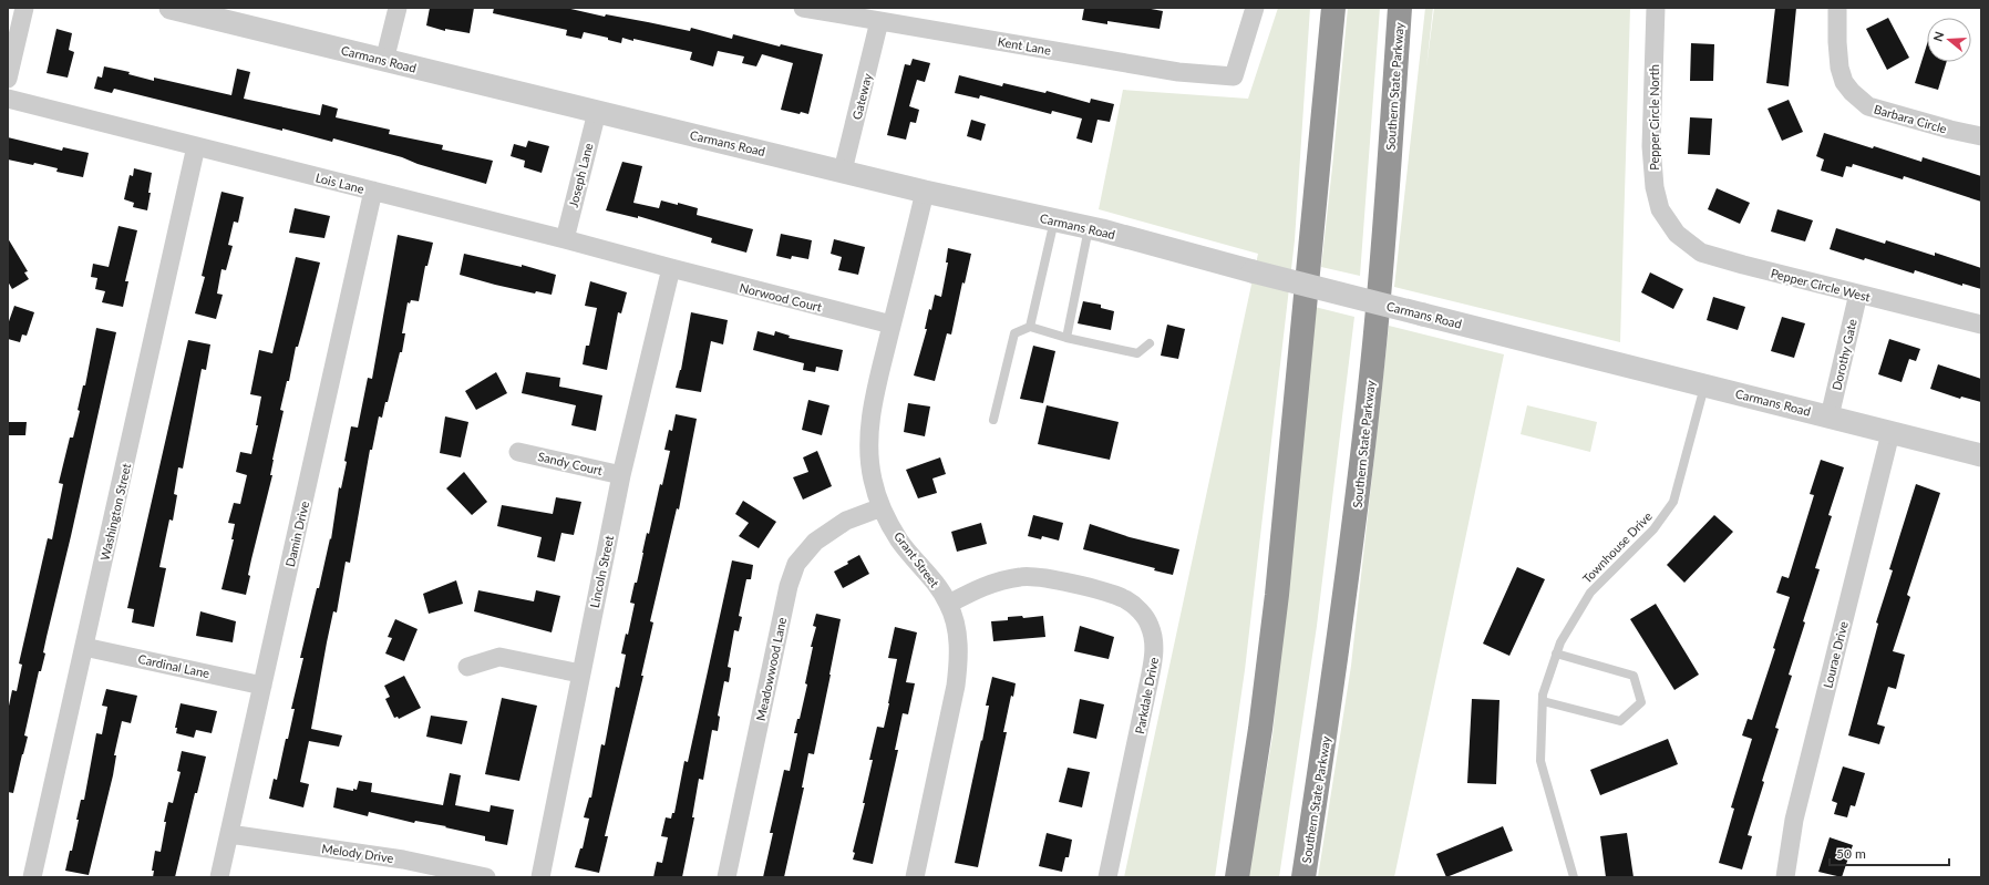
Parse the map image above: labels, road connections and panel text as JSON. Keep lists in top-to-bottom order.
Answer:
{
  "streets": {
    "highway": ["Southern State Parkway"],
    "street": [
      "Kent Lane",
      "Carmans Road",
      "Gateway",
      "Pepper Circle North",
      "Barbara Circle",
      "Joseph Lane",
      "Lois Lane",
      "Pepper Circle West",
      "Norwood Court",
      "Dorothy Gate",
      "Sandy Court",
      "Washington Street",
      "Damin Drive",
      "Grant Street",
      "Lincoln Street",
      "Lourae Drive",
      "Cardinal Lane",
      "Meadowwood Lane",
      "Parkdale Drive",
      "Melody Drive"
    ],
    "lane": ["Townhouse Drive"]
  },
  "crossings": [
    ["Kent Lane", "Gateway"],
    ["Carmans Road", "Gateway"],
    ["Carmans Road", "Joseph Lane"],
    ["Carmans Road", "Dorothy Gate"],
    ["Carmans Road", "Townhouse Drive"],
    ["Carmans Road", "Grant Street"],
    ["Carmans Road", "Lourae Drive"],
    ["Pepper Circle North", "Pepper Circle West"],
    ["Joseph Lane", "Lois Lane"],
    ["Lois Lane", "Norwood Court"],
    ["Lois Lane", "Washington Street"],
    ["Lois Lane", "Damin Drive"],
    ["Lois Lane", "Lincoln Street"],
    ["Pepper Circle West", "Dorothy Gate"],
    ["Norwood Court", "Grant Street"],
    ["Norwood Court", "Lincoln Street"],
    ["Sandy Court", "Lincoln Street"],
    ["Washington Street", "Cardinal Lane"],
    ["Damin Drive", "Cardinal Lane"],
    ["Damin Drive", "Melody Drive"],
    ["Grant Street", "Meadowwood Lane"],
    ["Grant Street", "Parkdale Drive"]
  ],
  "scale_bar": "50 m",
  "north": "left"
}
